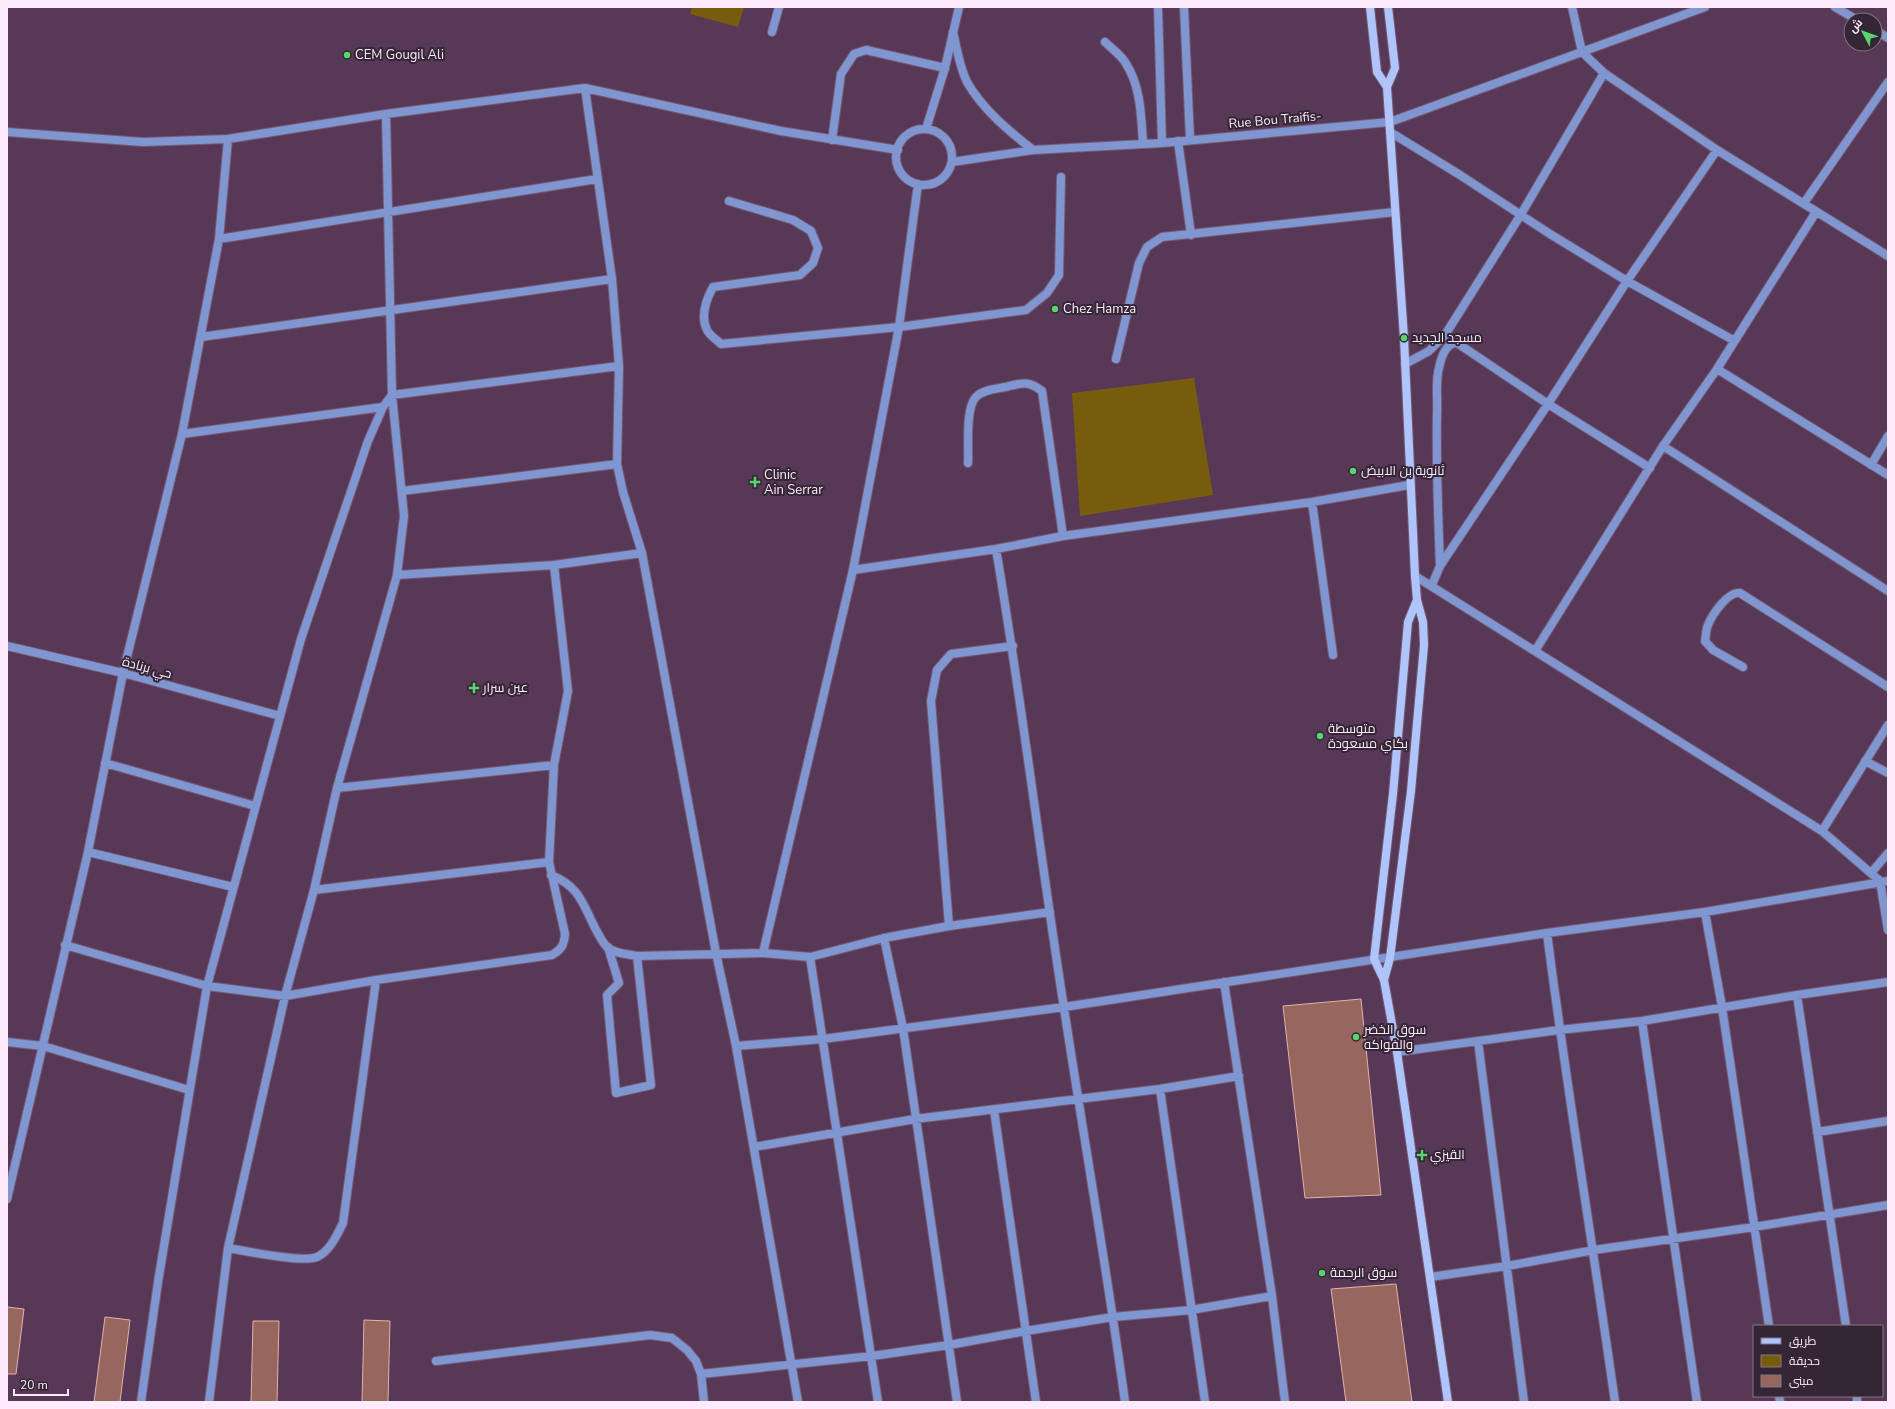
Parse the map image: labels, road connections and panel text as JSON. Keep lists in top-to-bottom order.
{
  "streets": {
    "street": ["Rue Bou Traifis-", "حي برنادة"]
  },
  "places": {
    "other": [
      "CEM Gougil Ali",
      "Chez Hamza",
      "مسجد الجديد",
      "ثانوية بن الابيض",
      "متوسطة بكاي مسعودة",
      "سوق الخضر والفواكه",
      "سوق الرحمة"
    ],
    "health": ["Clinic Ain Serrar", "عين سرار", "القيزي"]
  },
  "legend": ["طريق", "حديقة", "مبنى"],
  "scale_bar": "20 m",
  "north": "top left"
}
